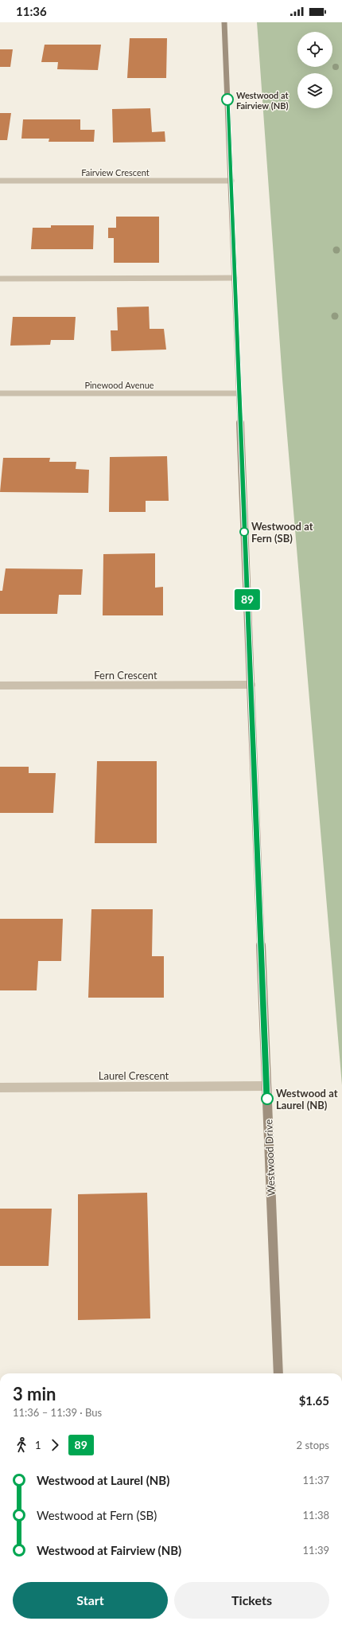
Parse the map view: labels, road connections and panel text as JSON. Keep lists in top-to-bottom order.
{
  "streets": {
    "street": [
      "Fairview Crescent",
      "Pinewood Avenue",
      "Fern Crescent",
      "Laurel Crescent",
      "Westwood Drive"
    ]
  },
  "crossings": [
    ["Fairview Crescent", "Westwood Drive"],
    ["Pinewood Avenue", "Westwood Drive"],
    ["Fern Crescent", "Westwood Drive"],
    ["Laurel Crescent", "Westwood Drive"]
  ],
  "places": ["Westwood at Fairview (NB)", "Westwood at Fern (SB)", "Westwood at Laurel (NB)"],
  "lines": ["bus line 89"],
  "page": {
    "status": "11:36",
    "on_map": "89",
    "heading": ["3 min", "11:36 – 11:39 · Bus", "$1.65"],
    "legs": ["1", "89", "2 stops"],
    "list": [
      {
        "name": "Westwood at Laurel (NB)",
        "value": "11:37"
      },
      {
        "name": "Westwood at Fern (SB)",
        "value": "11:38"
      },
      {
        "name": "Westwood at Fairview (NB)",
        "value": "11:39"
      }
    ],
    "buttons": ["Start", "Tickets"]
  }
}
